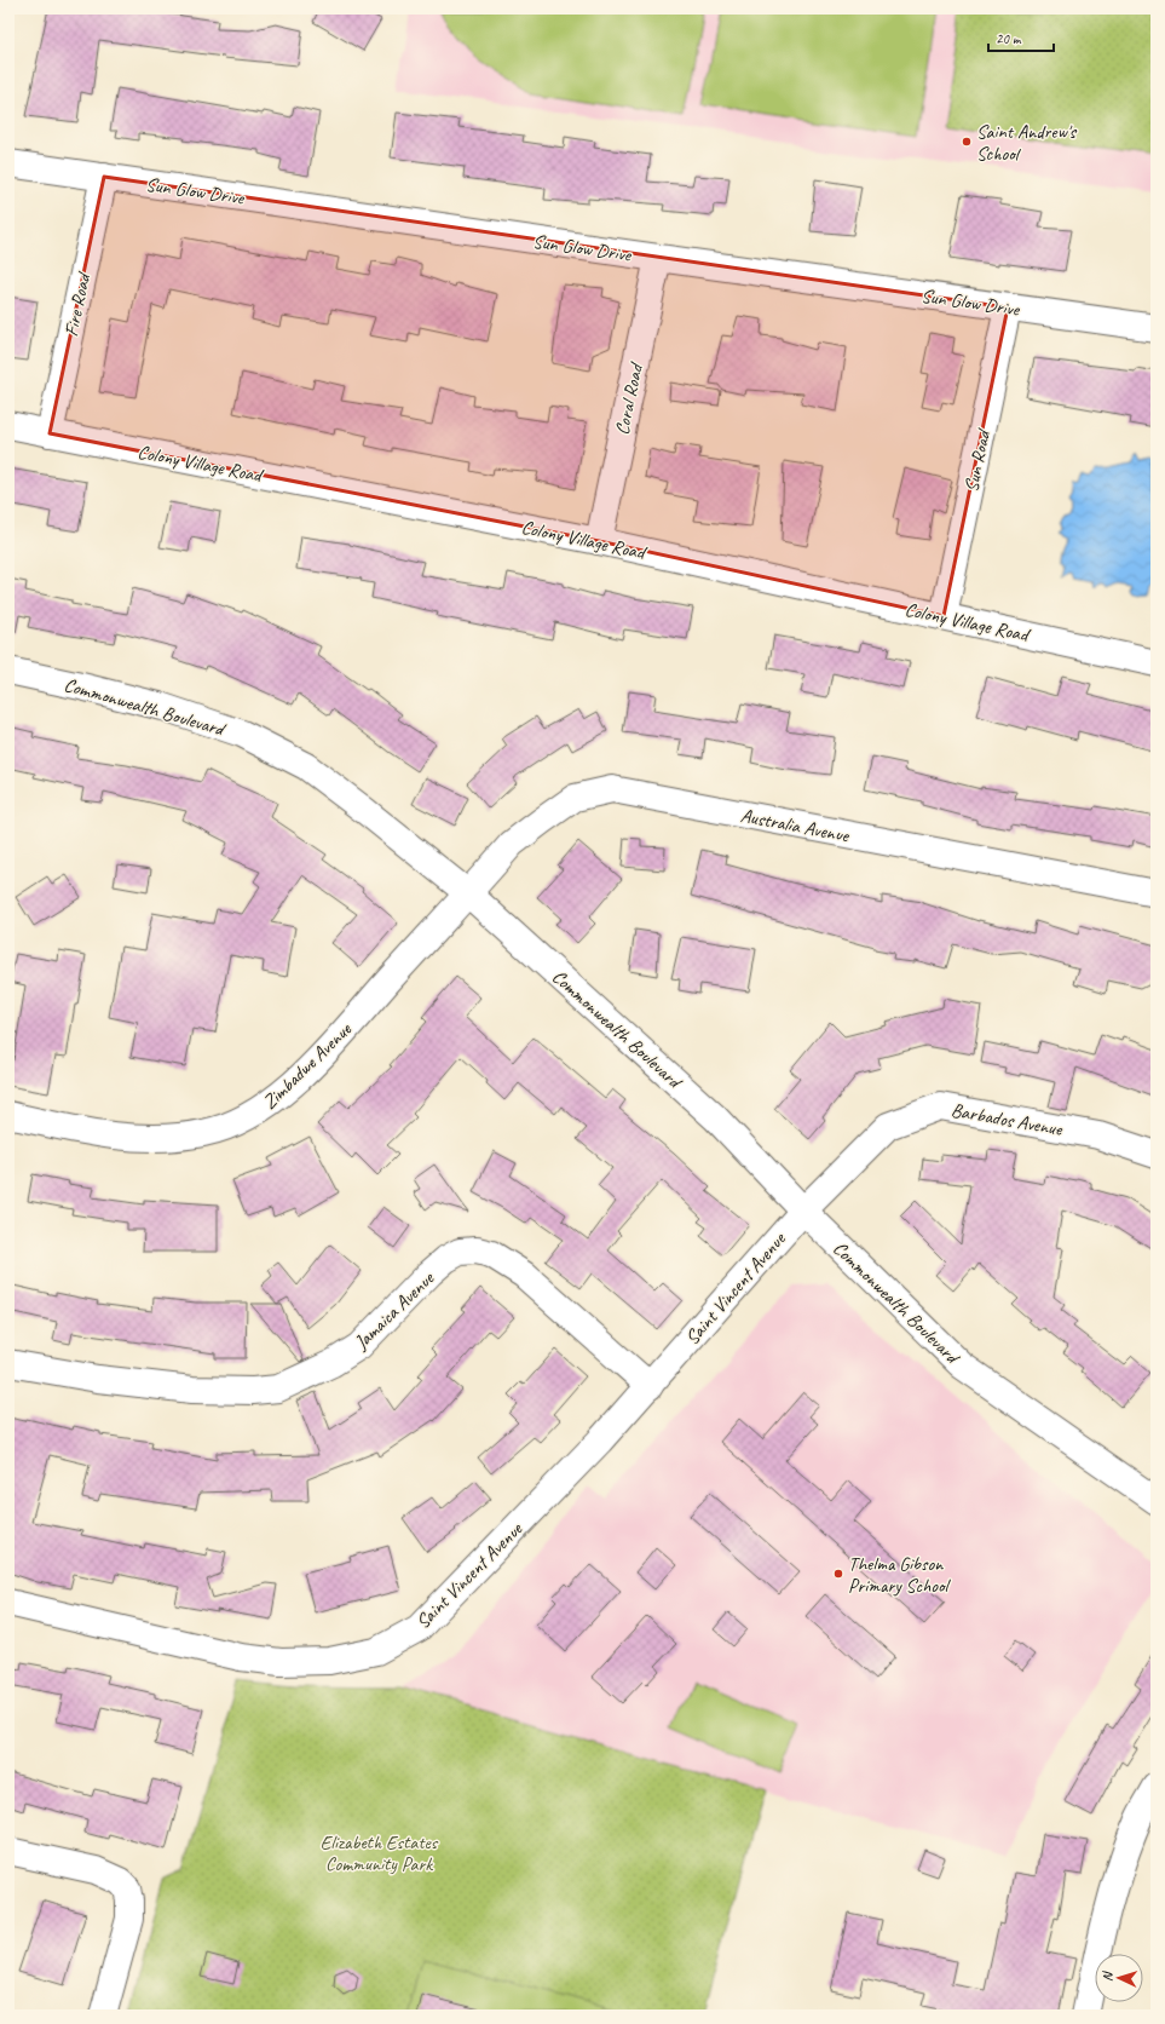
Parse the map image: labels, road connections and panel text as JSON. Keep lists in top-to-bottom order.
{
  "streets": {
    "street": [
      "Sun Glow Drive",
      "Fire Road",
      "Coral Road",
      "Sun Road",
      "Colony Village Road",
      "Commonwealth Boulevard",
      "Australia Avenue",
      "Zimbadwe Avenue",
      "Barbados Avenue",
      "Saint Vincent Avenue",
      "Jamaica Avenue"
    ]
  },
  "crossings": [
    ["Sun Glow Drive", "Fire Road"],
    ["Sun Glow Drive", "Coral Road"],
    ["Sun Glow Drive", "Sun Road"],
    ["Fire Road", "Colony Village Road"],
    ["Coral Road", "Colony Village Road"],
    ["Sun Road", "Colony Village Road"],
    ["Commonwealth Boulevard", "Australia Avenue"],
    ["Commonwealth Boulevard", "Zimbadwe Avenue"],
    ["Commonwealth Boulevard", "Barbados Avenue"],
    ["Commonwealth Boulevard", "Saint Vincent Avenue"],
    ["Australia Avenue", "Zimbadwe Avenue"],
    ["Barbados Avenue", "Saint Vincent Avenue"],
    ["Saint Vincent Avenue", "Jamaica Avenue"]
  ],
  "parks": ["Elizabeth Estates Community Park"],
  "places": ["Saint Andrew's School", "Thelma Gibson Primary School"],
  "scale_bar": "20 m",
  "north": "left"
}
